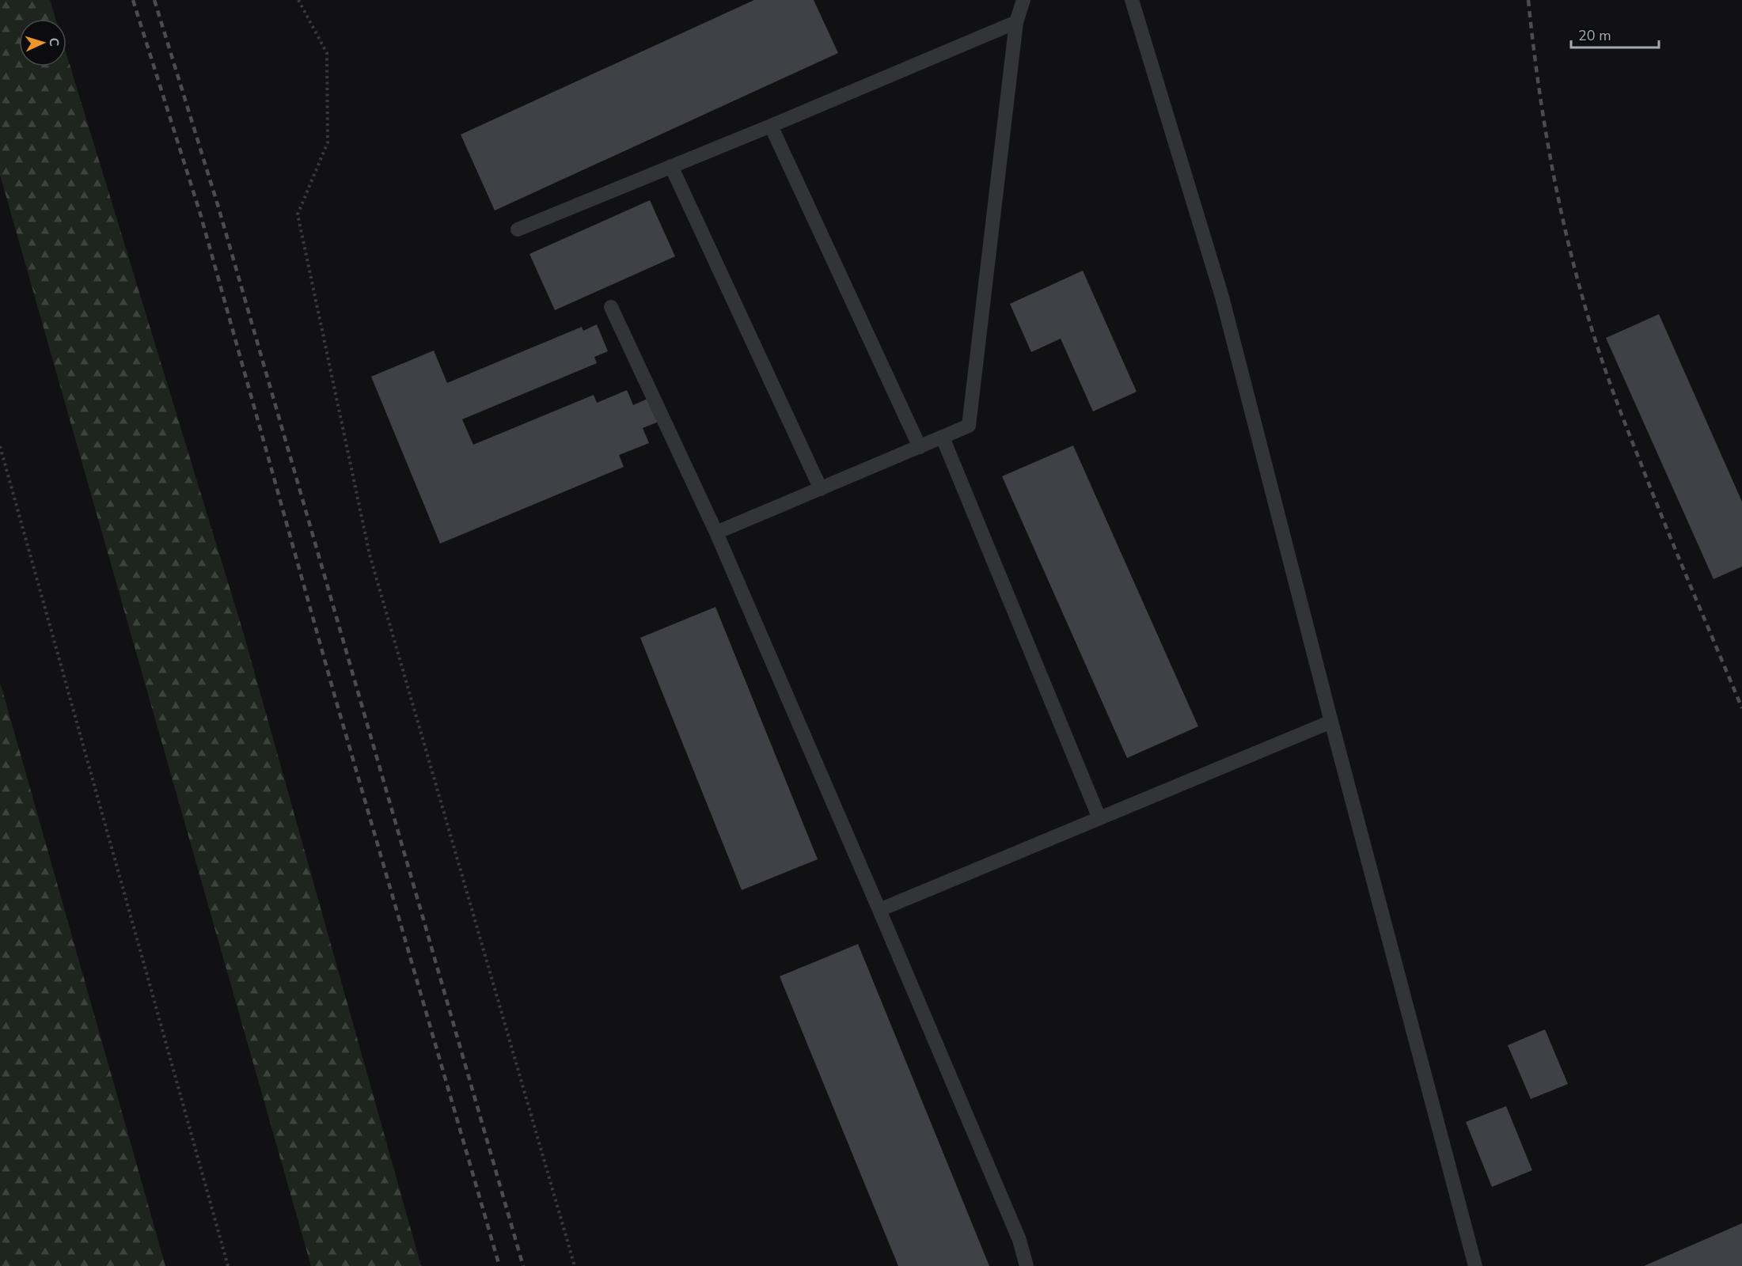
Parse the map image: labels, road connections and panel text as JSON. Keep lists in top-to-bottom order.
{
  "scale_bar": "20 m",
  "north": "right"
}
